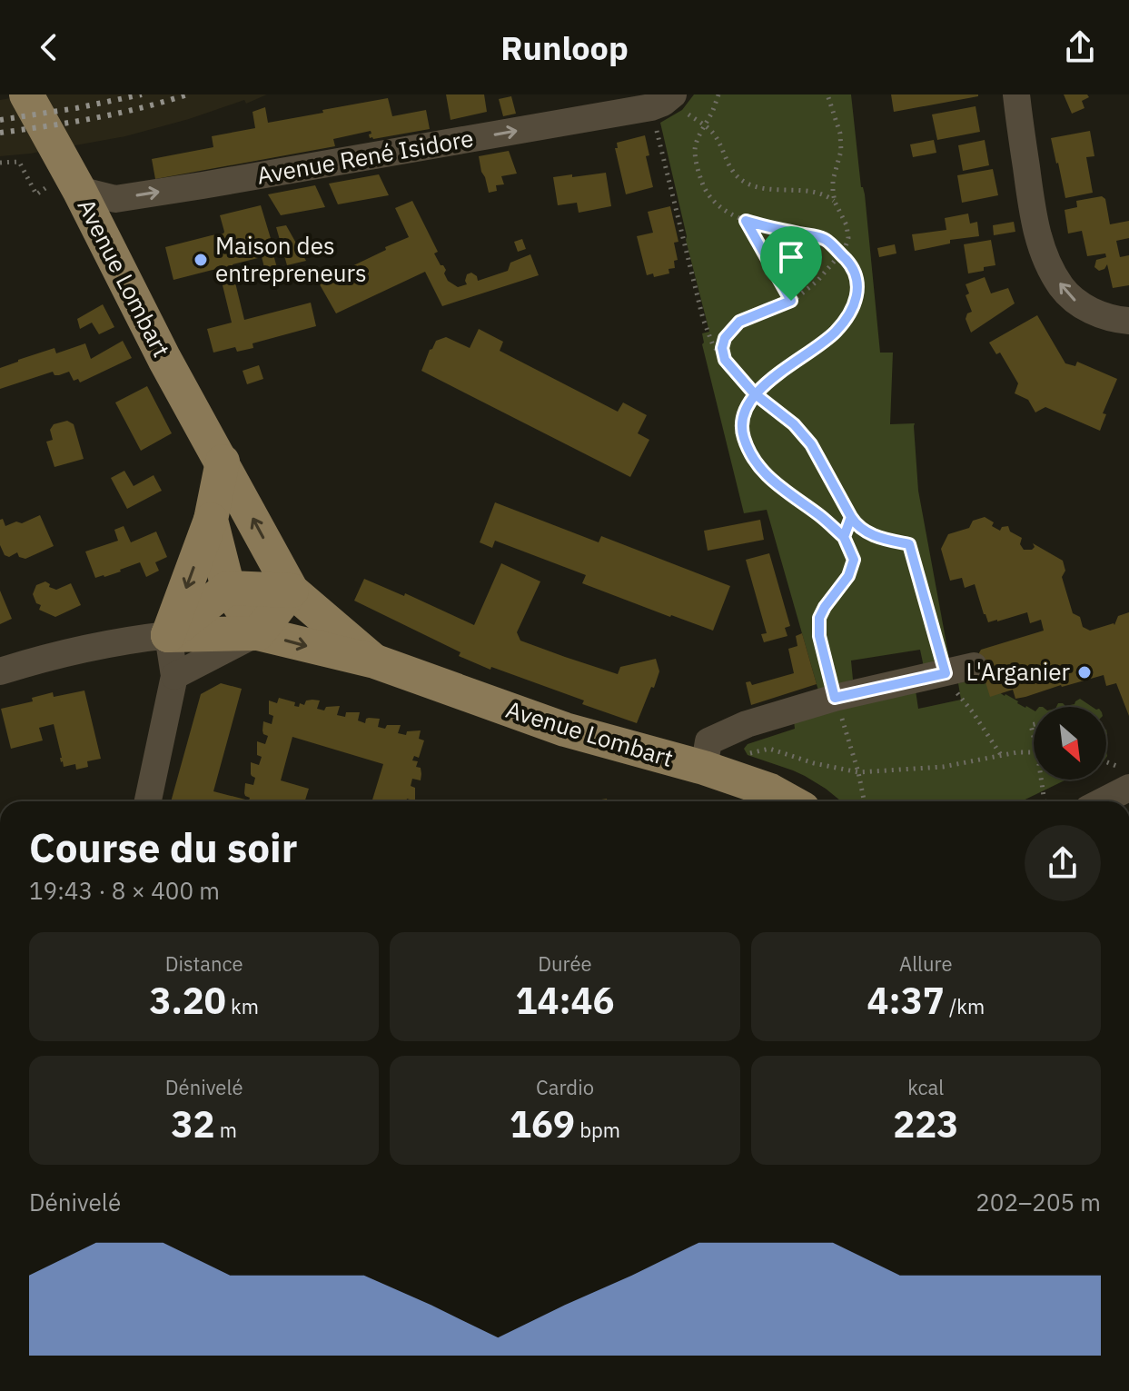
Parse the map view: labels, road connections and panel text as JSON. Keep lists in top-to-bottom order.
{
  "streets": {
    "main road": ["Avenue Lombart"],
    "street": ["Avenue René Isidore"]
  },
  "crossings": [
    ["Avenue René Isidore", "Avenue Lombart"]
  ],
  "one_way": ["Avenue René Isidore"],
  "places": ["Maison des entrepreneurs", "L'Arganier"],
  "north": "bottom right",
  "page": {
    "header": "Runloop",
    "heading": ["Course du soir", "19:43 · 8 × 400 m"],
    "stats": [
      ["Distance", "3.20 km"],
      ["Durée", "14:46"],
      ["Allure", "4:37 /km"],
      ["Dénivelé", "32 m"],
      ["Cardio", "169 bpm"],
      ["kcal", "223"]
    ],
    "chart": ["Dénivelé", "202–205 m"]
  }
}
